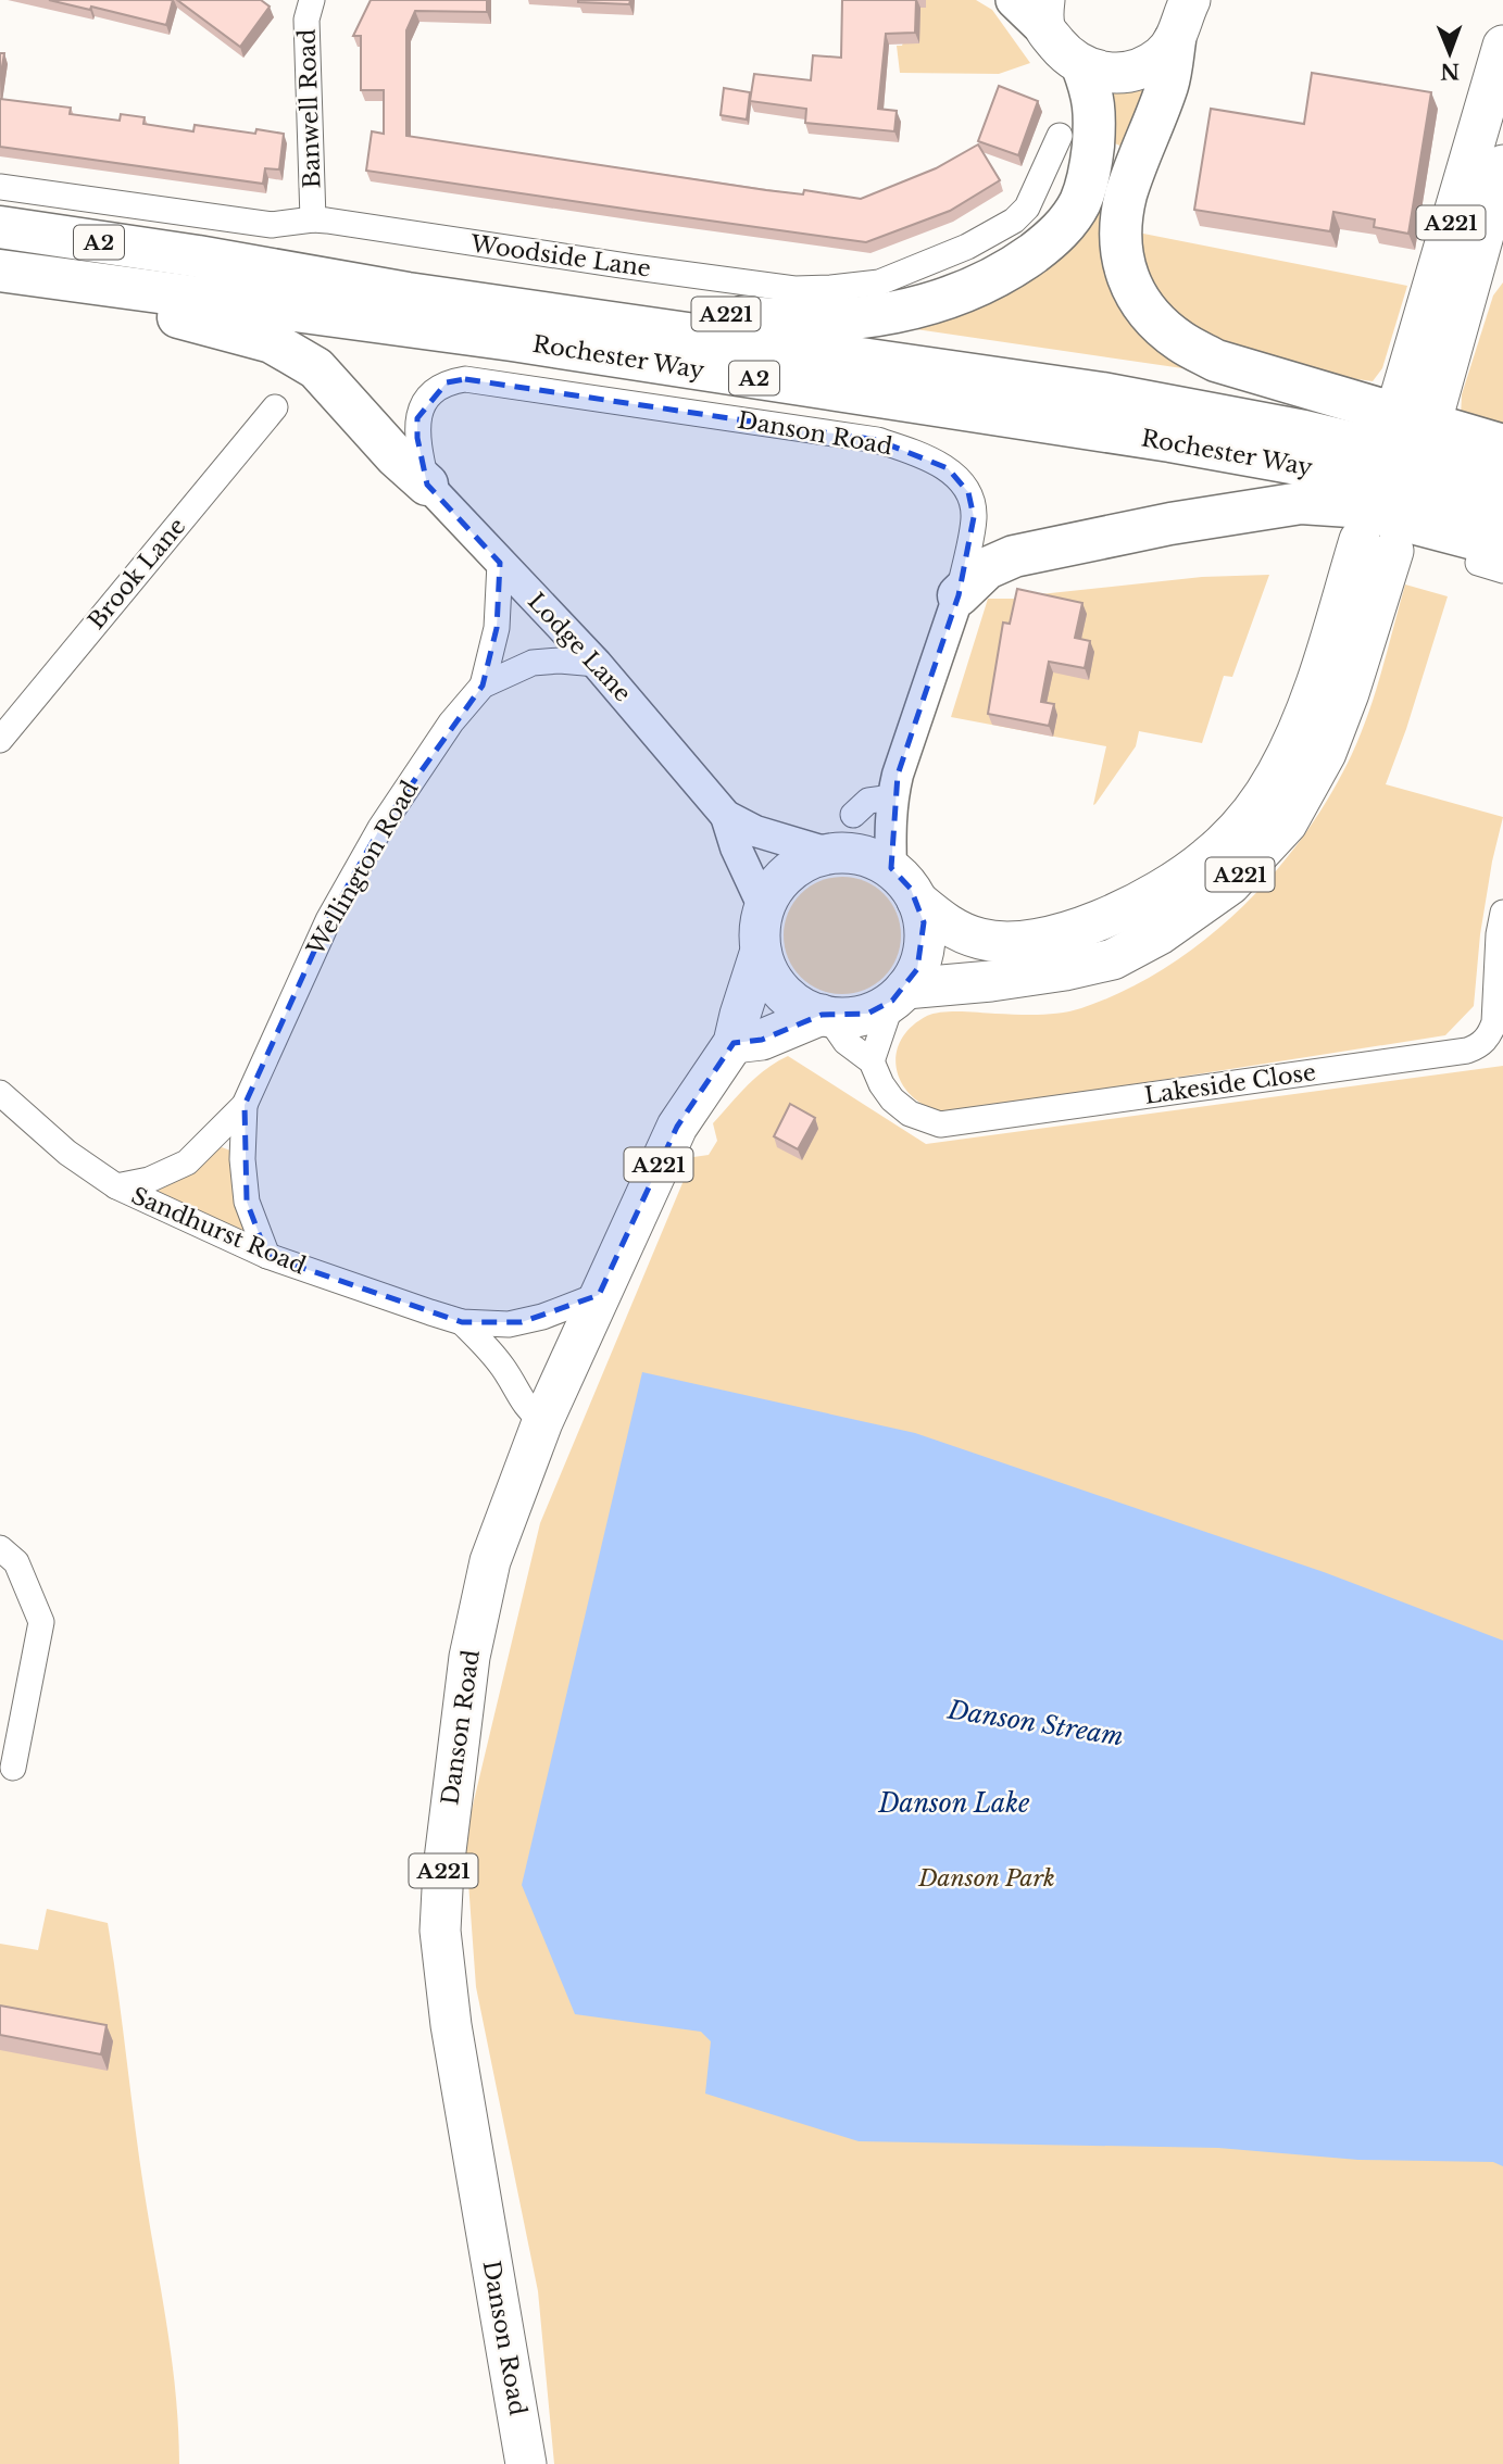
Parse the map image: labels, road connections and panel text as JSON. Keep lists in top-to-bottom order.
{
  "streets": {
    "highway": ["A221", "A2", "Rochester Way"],
    "main road": ["Danson Road"],
    "street": [
      "Banwell Road",
      "Woodside Lane",
      "Brook Lane",
      "Lodge Lane",
      "Wellington Road",
      "Lakeside Close",
      "Sandhurst Road"
    ]
  },
  "crossings": [
    ["Banwell Road", "Woodside Lane"],
    ["A221", "A2"],
    ["A221", "Rochester Way"],
    ["A221", "Danson Road"],
    ["A221", "Lodge Lane"],
    ["A221", "Lakeside Close"],
    ["A2", "Rochester Way"],
    ["Danson Road", "Lodge Lane"],
    ["Danson Road", "Lakeside Close"],
    ["Danson Road", "Sandhurst Road"],
    ["Lodge Lane", "Wellington Road"],
    ["Lodge Lane", "Lakeside Close"],
    ["Wellington Road", "Sandhurst Road"]
  ],
  "water": ["Danson Stream", "Danson Lake"],
  "parks": ["Danson Park"],
  "north": "bottom"
}
